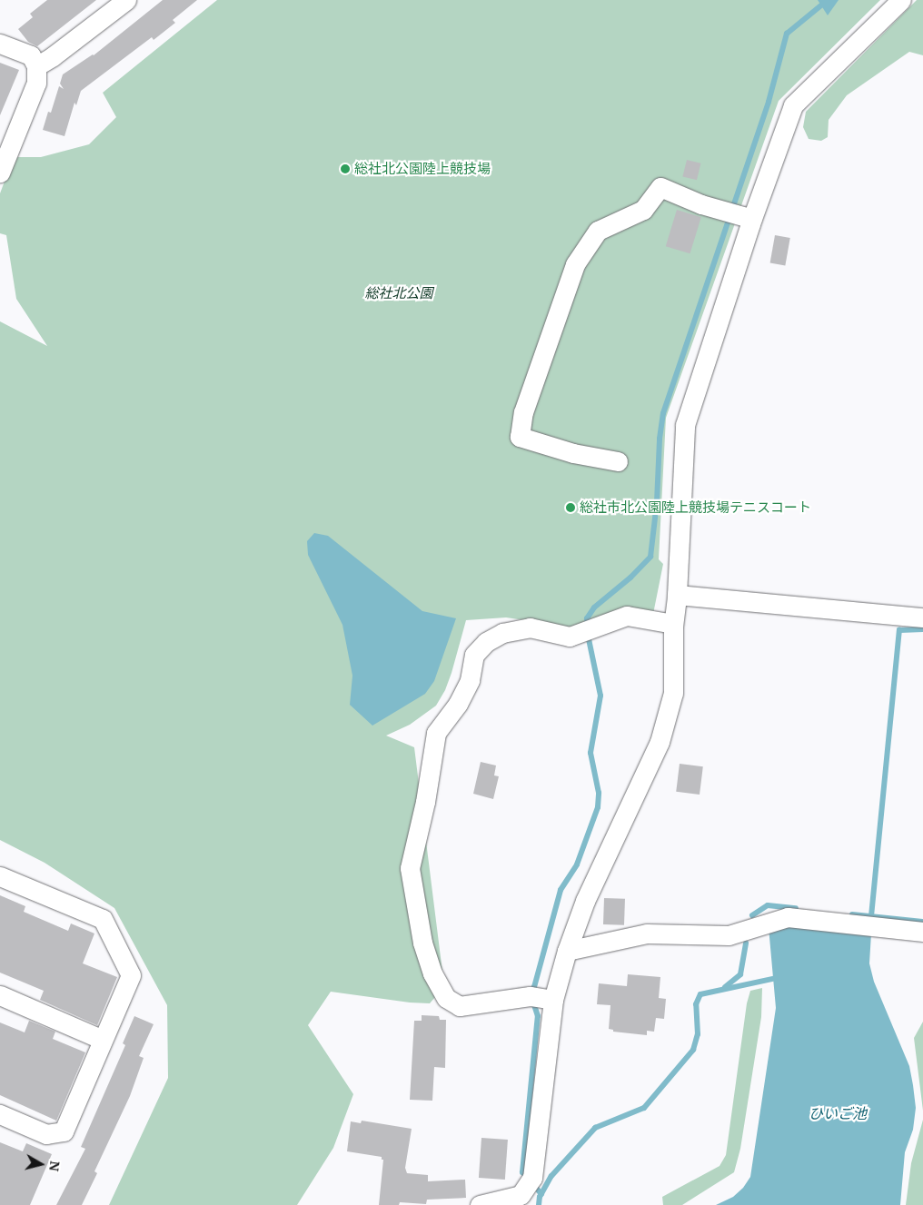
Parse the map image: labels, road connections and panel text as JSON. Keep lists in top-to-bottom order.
{
  "water": ["ひいご池"],
  "parks": ["総社北公園"],
  "places": ["総社北公園陸上競技場", "総社市北公園陸上競技場テニスコート"],
  "north": "right"
}
